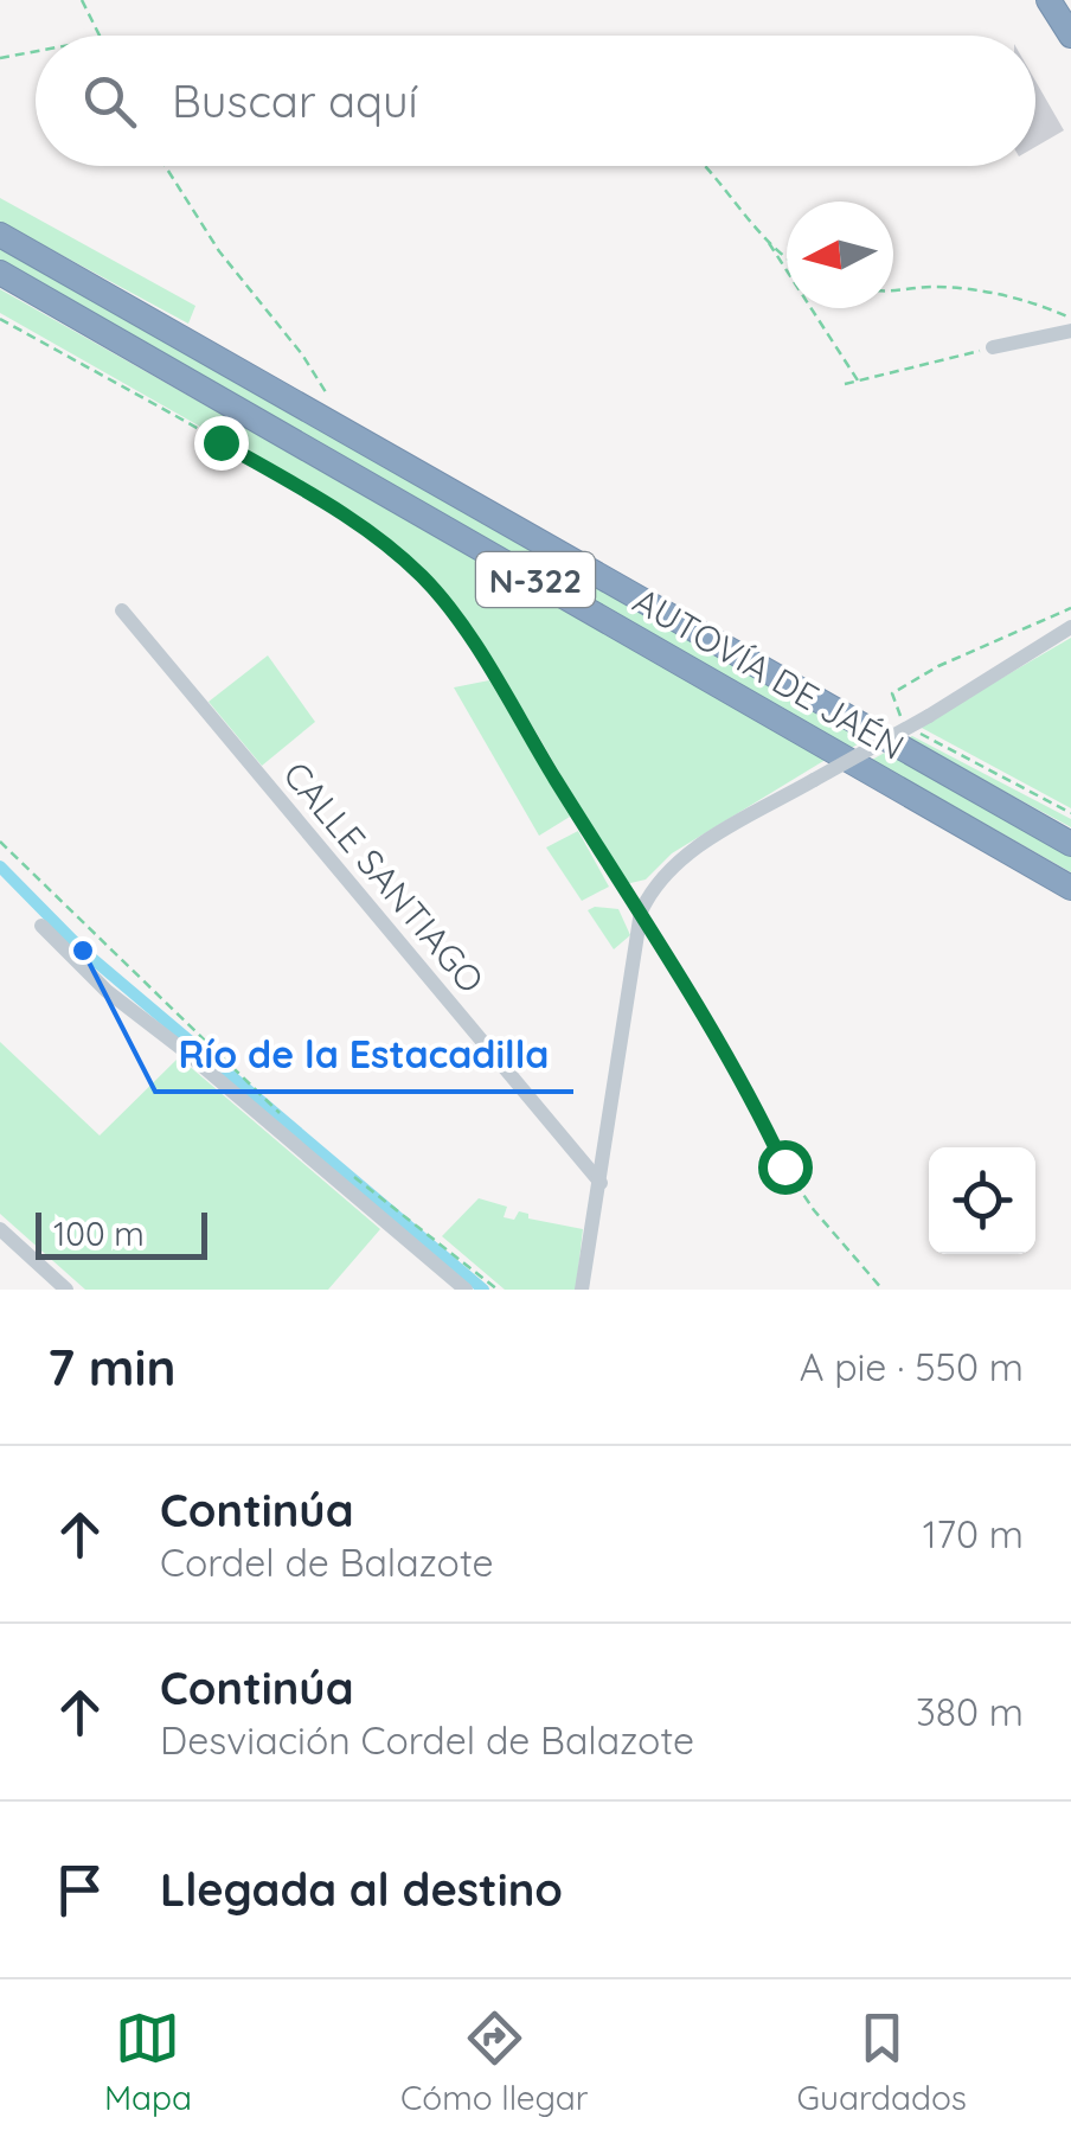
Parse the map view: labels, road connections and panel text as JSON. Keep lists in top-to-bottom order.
{
  "streets": {
    "highway": ["N-322", "AUTOVÍA DE JAÉN"],
    "street": ["CALLE SANTIAGO"]
  },
  "places": ["Río de la Estacadilla"],
  "scale_bar": "100 m",
  "north": "left",
  "page": {
    "search": "Buscar aquí",
    "scale": "100 m",
    "heading": ["7 min", "A pie · 550 m"],
    "list": [
      ["Continúa", "Cordel de Balazote", "170 m"],
      ["Continúa", "Desviación Cordel de Balazote", "380 m"],
      "Llegada al destino"
    ],
    "nav": ["Mapa", "Cómo llegar", "Guardados"]
  }
}
